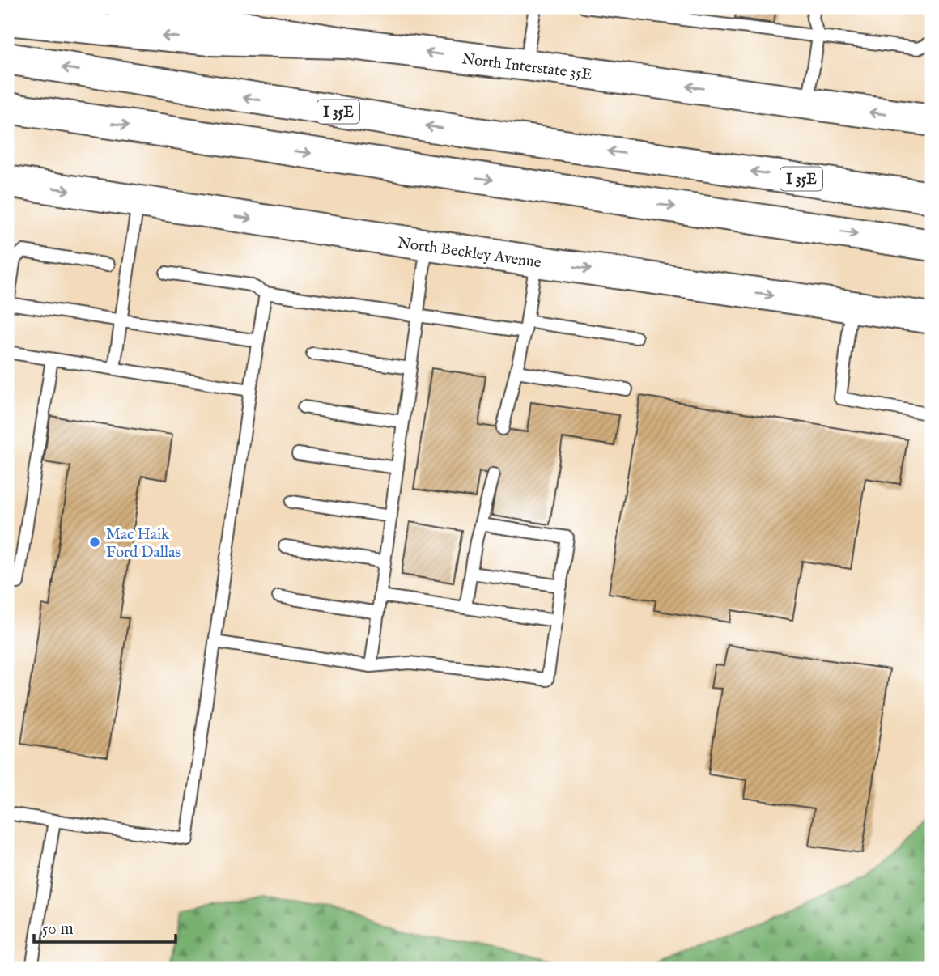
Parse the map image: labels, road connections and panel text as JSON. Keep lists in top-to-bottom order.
{
  "streets": {
    "main road": ["North Interstate 35E", "I 35E", "North Beckley Avenue"]
  },
  "places": ["Mac Haik Ford Dallas"],
  "scale_bar": "50 m"
}
